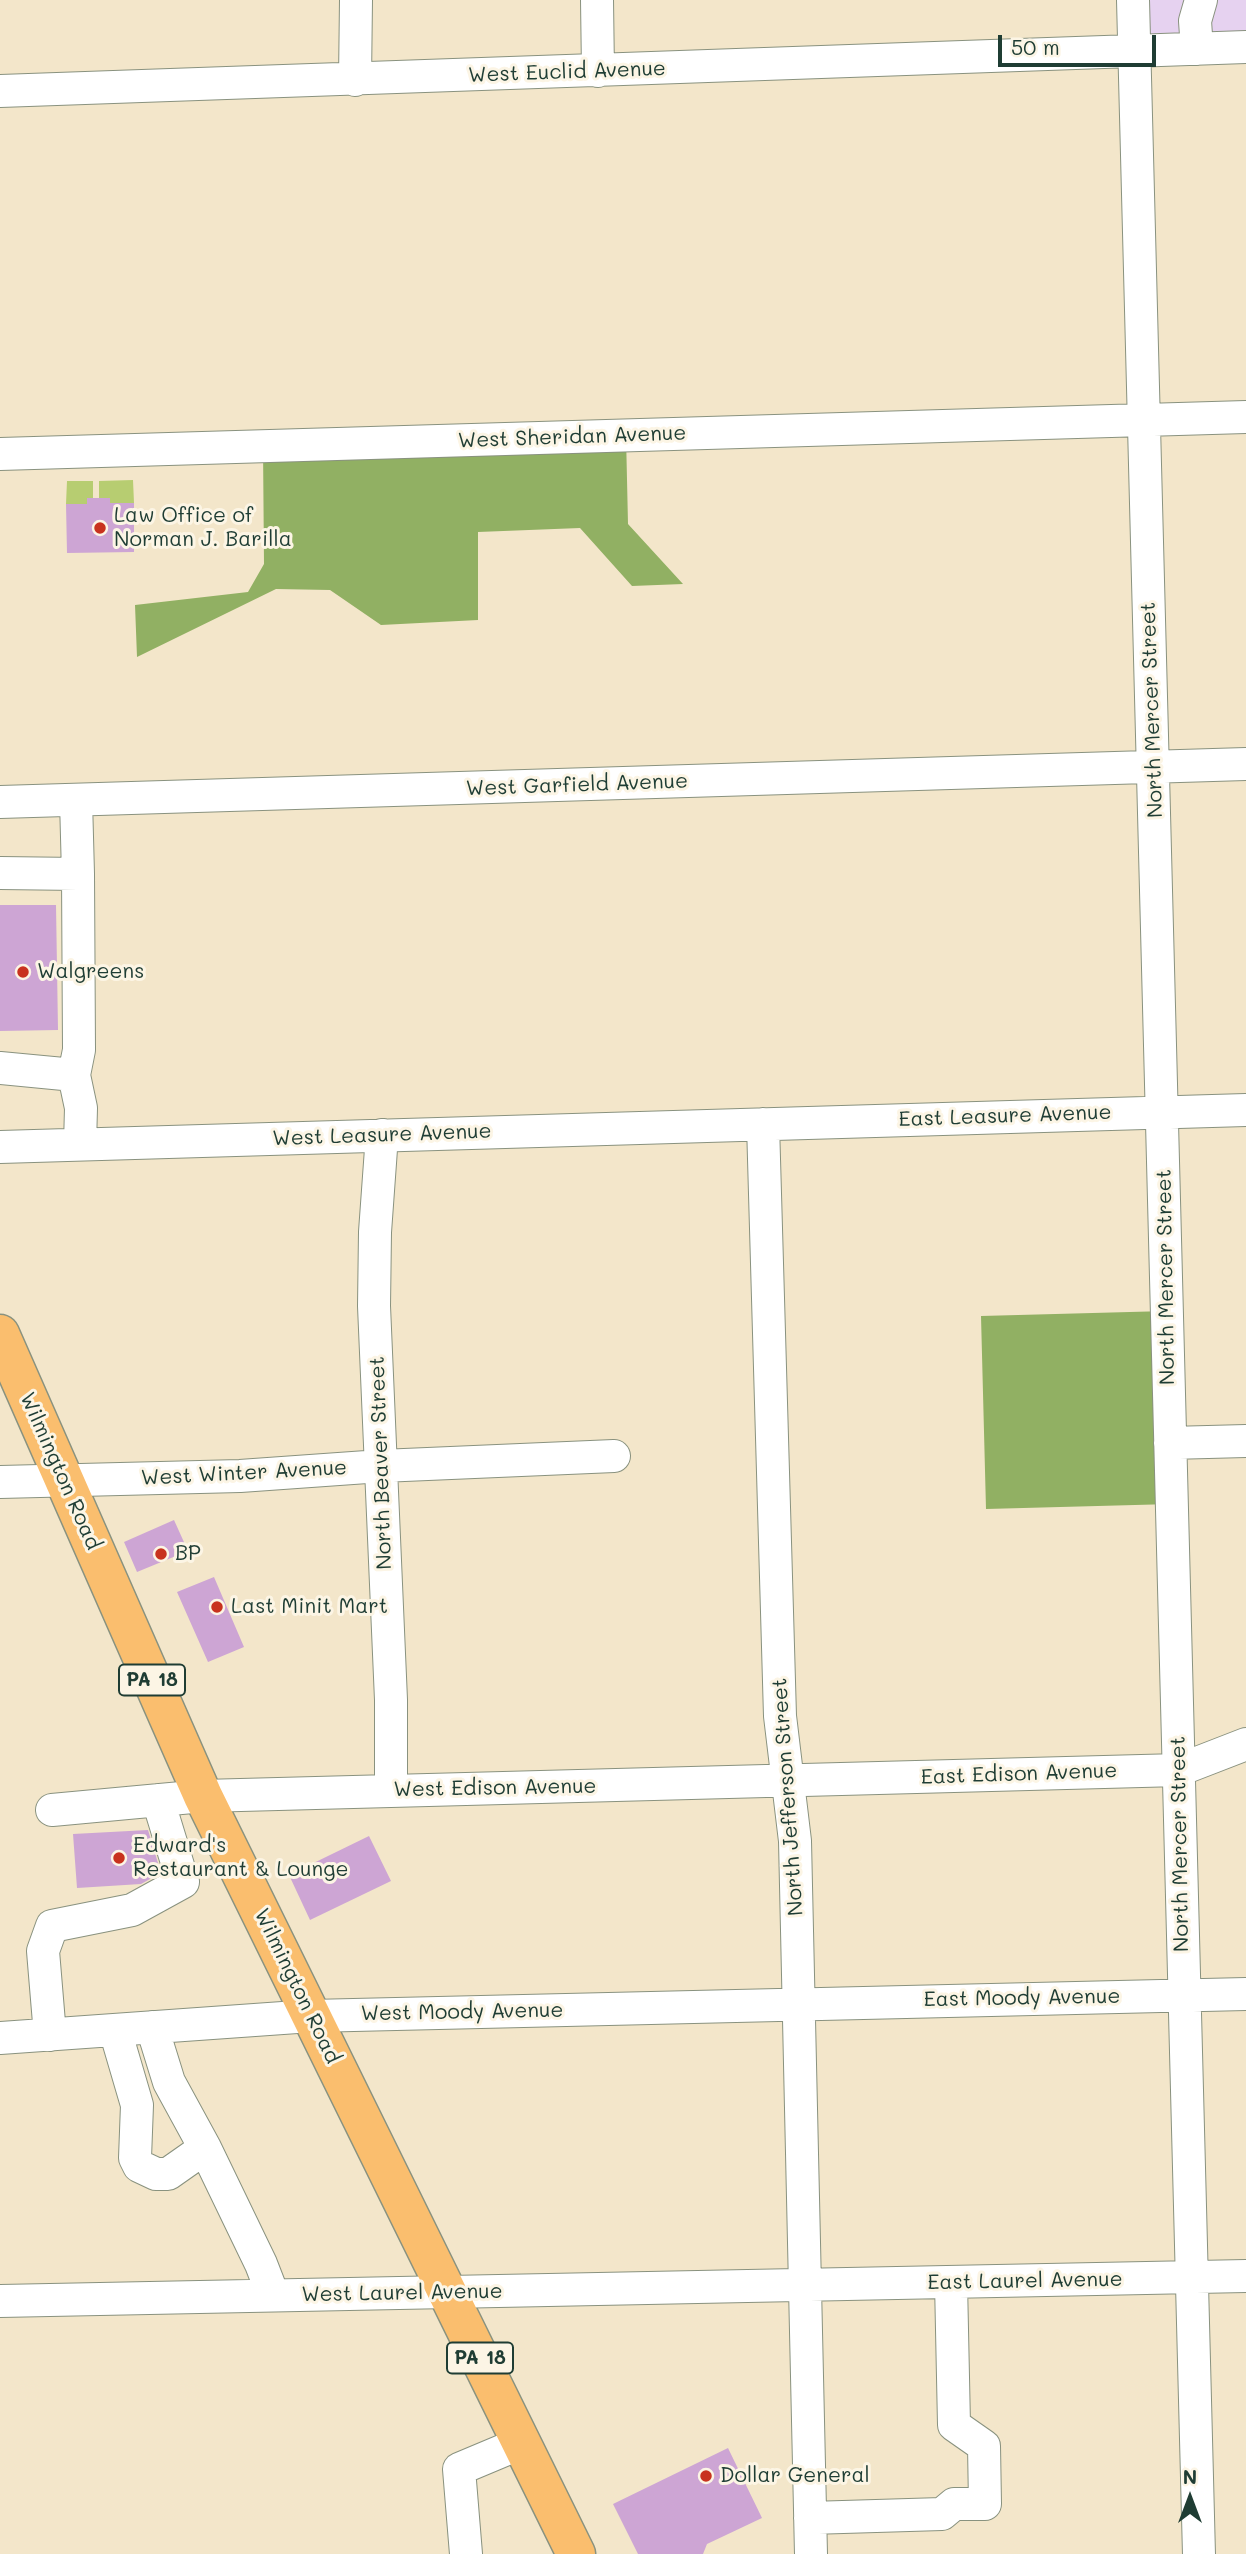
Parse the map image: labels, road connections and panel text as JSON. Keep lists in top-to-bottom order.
{
  "streets": {
    "main road": ["Wilmington Road", "PA 18"],
    "street": [
      "West Euclid Avenue",
      "West Sheridan Avenue",
      "North Mercer Street",
      "West Garfield Avenue",
      "East Leasure Avenue",
      "West Leasure Avenue",
      "North Beaver Street",
      "West Winter Avenue",
      "East Edison Avenue",
      "West Edison Avenue",
      "North Jefferson Street",
      "East Moody Avenue",
      "West Moody Avenue",
      "East Laurel Avenue",
      "West Laurel Avenue"
    ]
  },
  "crossings": [
    ["West Euclid Avenue", "North Mercer Street"],
    ["West Sheridan Avenue", "North Mercer Street"],
    ["North Mercer Street", "West Garfield Avenue"],
    ["North Mercer Street", "East Leasure Avenue"],
    ["North Mercer Street", "East Edison Avenue"],
    ["North Mercer Street", "East Moody Avenue"],
    ["North Mercer Street", "East Laurel Avenue"],
    ["East Leasure Avenue", "West Leasure Avenue"],
    ["East Leasure Avenue", "North Jefferson Street"],
    ["West Leasure Avenue", "North Beaver Street"],
    ["West Leasure Avenue", "North Jefferson Street"],
    ["North Beaver Street", "West Winter Avenue"],
    ["North Beaver Street", "West Edison Avenue"],
    ["Wilmington Road", "West Winter Avenue"],
    ["Wilmington Road", "West Edison Avenue"],
    ["Wilmington Road", "West Moody Avenue"],
    ["Wilmington Road", "West Laurel Avenue"],
    ["East Edison Avenue", "West Edison Avenue"],
    ["East Edison Avenue", "North Jefferson Street"],
    ["West Edison Avenue", "North Jefferson Street"],
    ["North Jefferson Street", "East Moody Avenue"],
    ["North Jefferson Street", "West Moody Avenue"],
    ["North Jefferson Street", "East Laurel Avenue"],
    ["North Jefferson Street", "West Laurel Avenue"],
    ["East Moody Avenue", "West Moody Avenue"],
    ["East Laurel Avenue", "West Laurel Avenue"]
  ],
  "places": [
    "Law Office of Norman J. Barilla",
    "Walgreens",
    "BP",
    "Last Minit Mart",
    "Edward's Restaurant & Lounge",
    "Dollar General"
  ],
  "scale_bar": "50 m",
  "north": "top"
}
